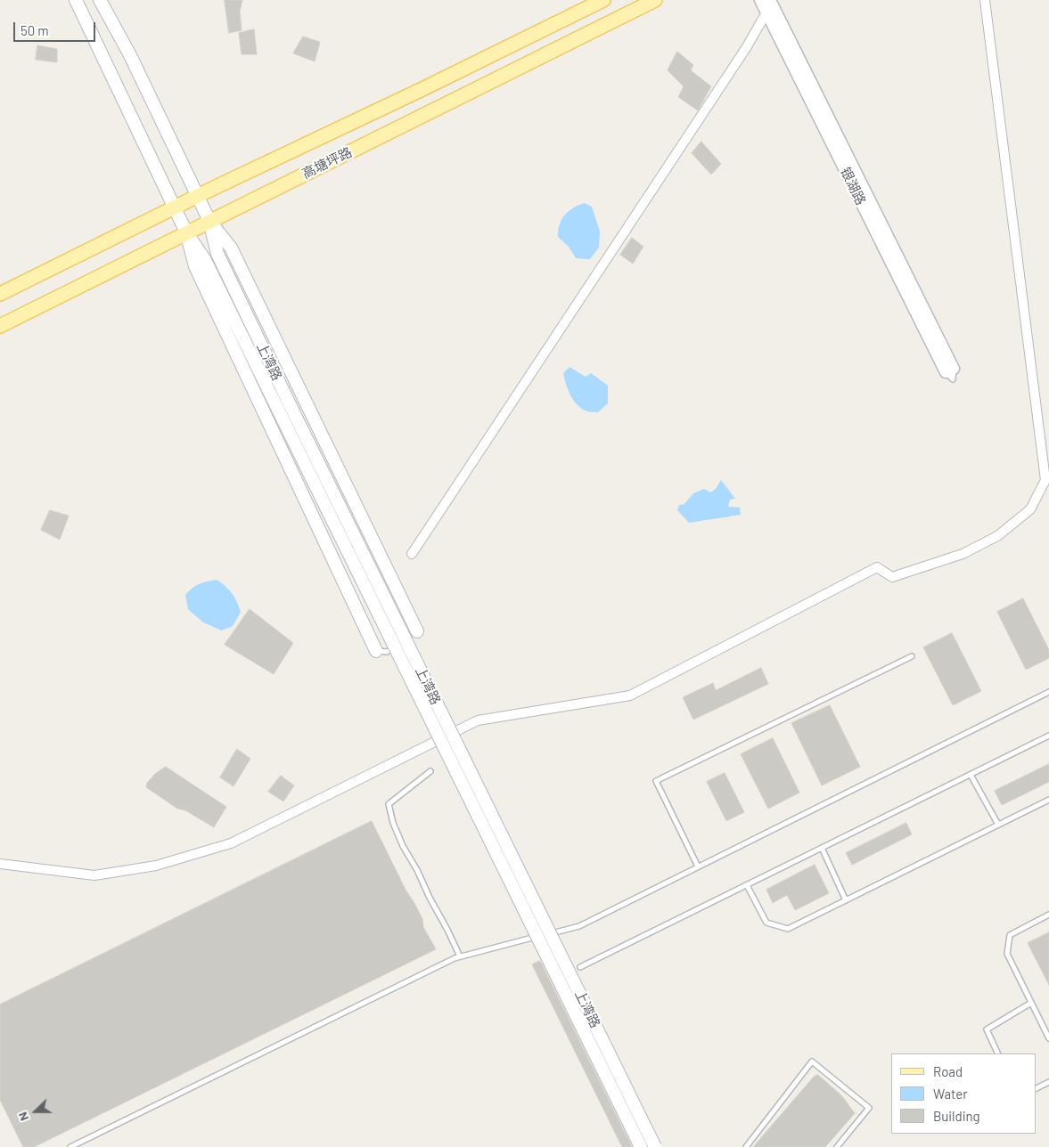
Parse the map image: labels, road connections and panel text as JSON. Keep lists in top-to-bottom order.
{
  "streets": {
    "main road": ["高塘坪路", "上湾路"],
    "street": ["银湖路"]
  },
  "crossings": [
    ["高塘坪路", "上湾路"]
  ],
  "legend": ["Road", "Water", "Building"],
  "scale_bar": "50 m",
  "north": "left"
}
